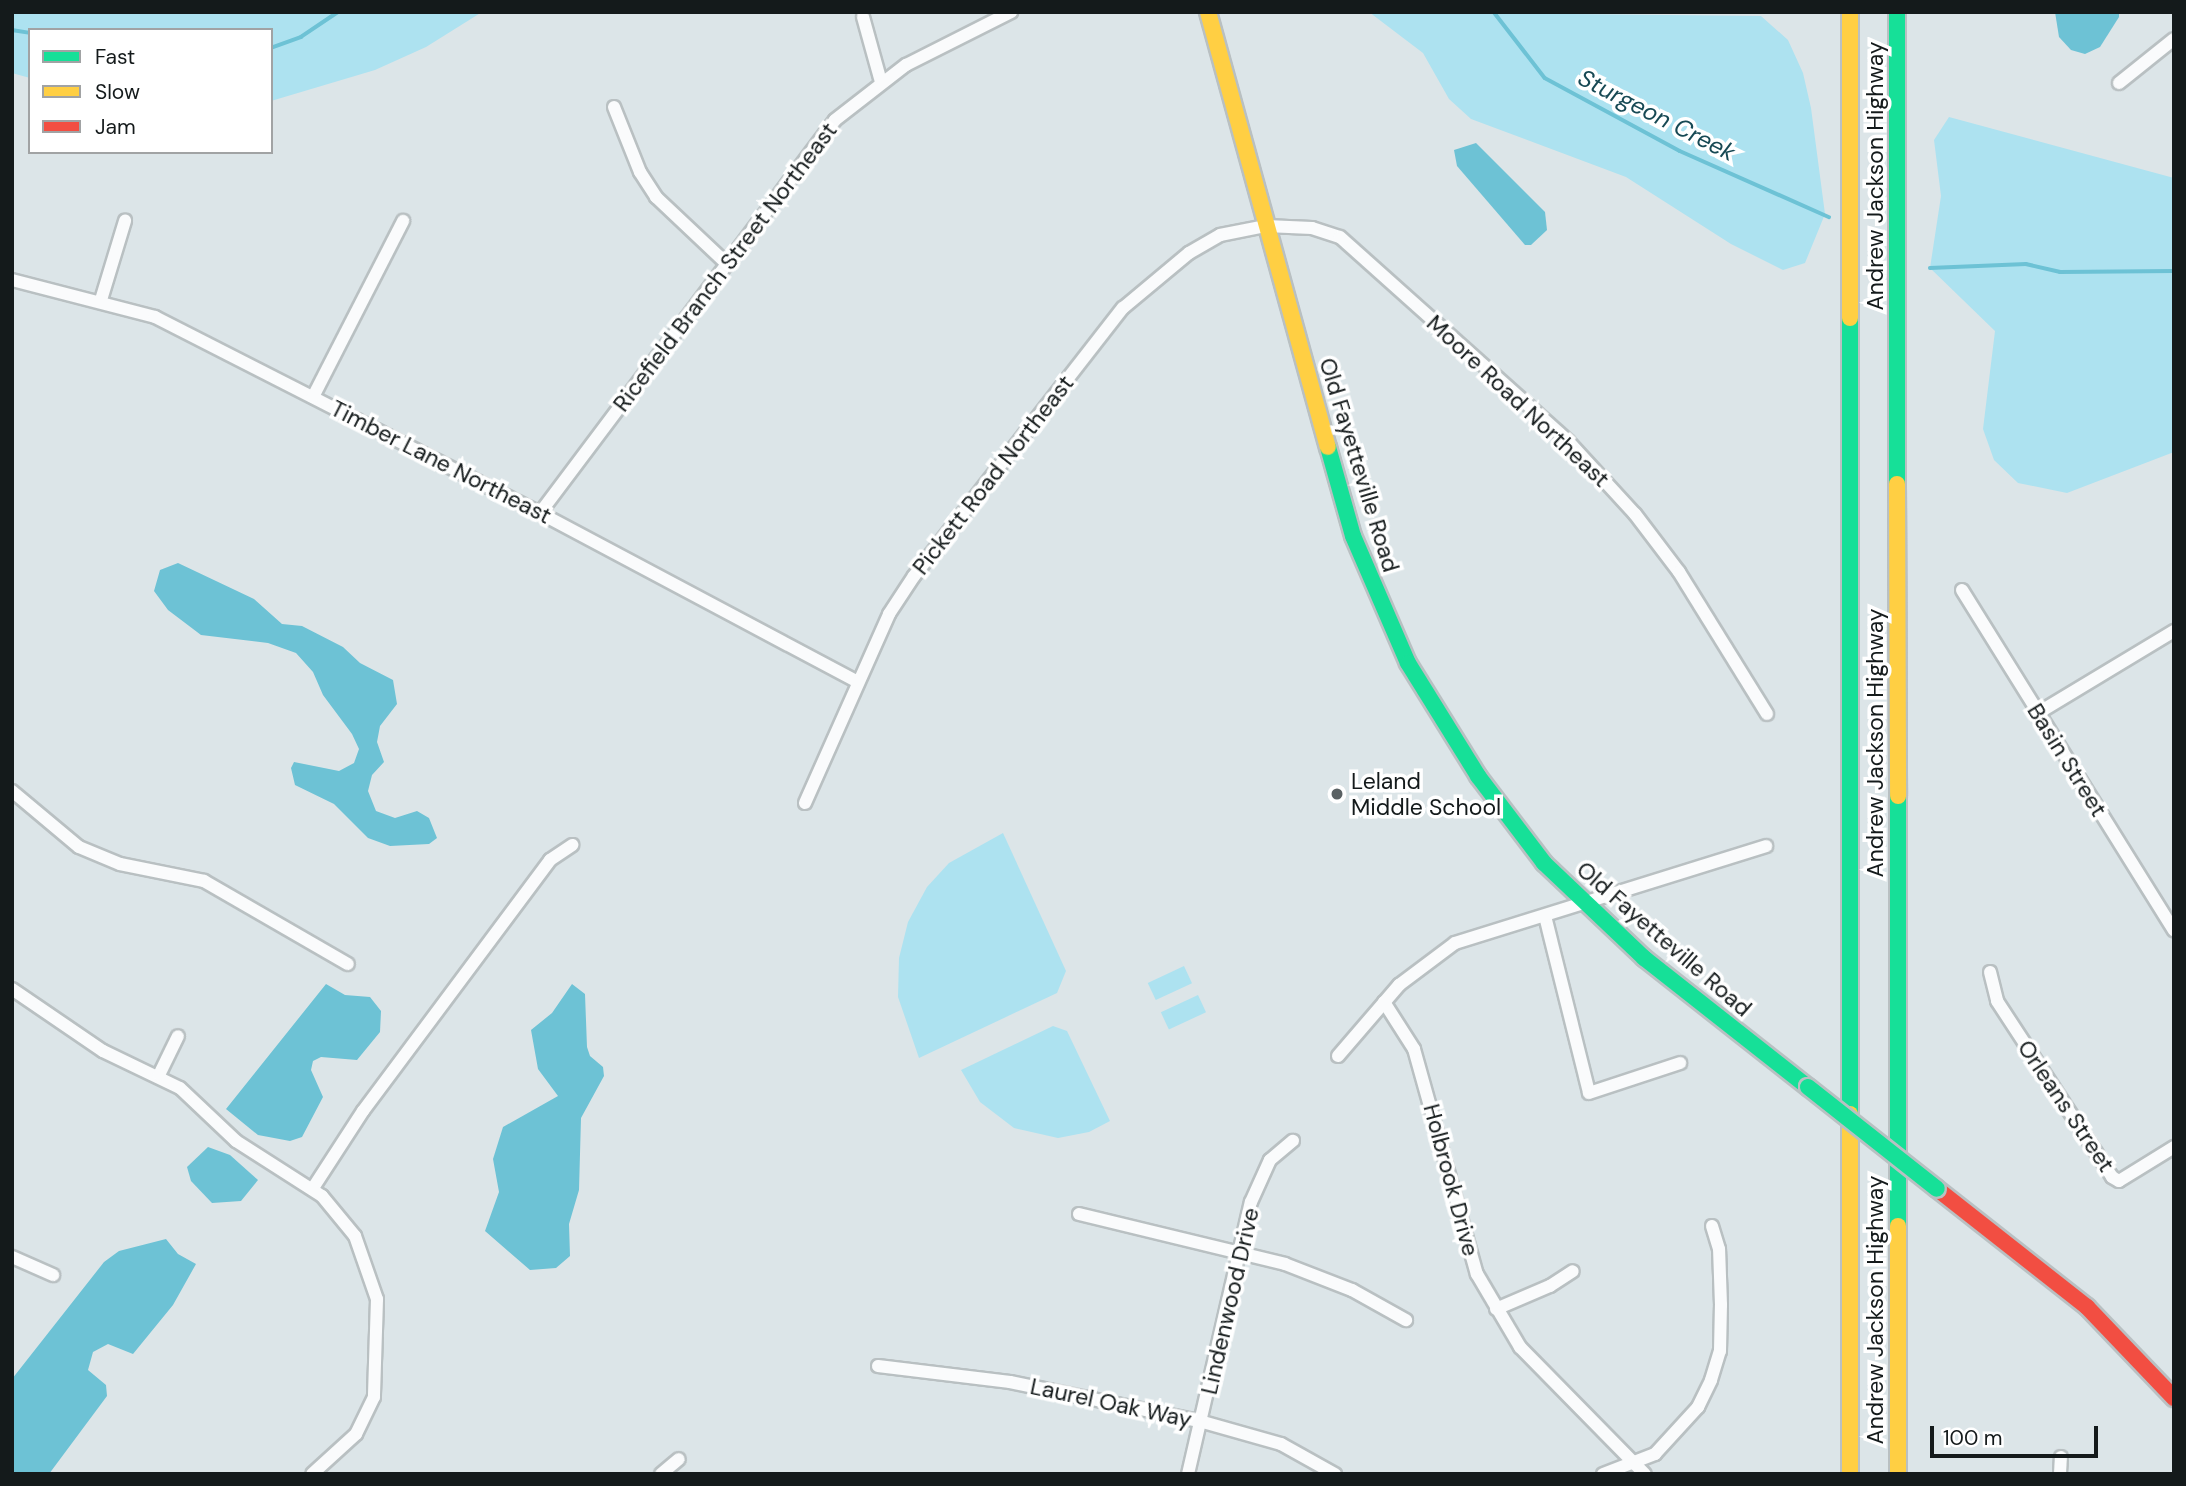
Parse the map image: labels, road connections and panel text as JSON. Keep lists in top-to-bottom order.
{
  "streets": {
    "main road": ["Andrew Jackson Highway", "Old Fayetteville Road"],
    "street": [
      "Ricefield Branch Street Northeast",
      "Moore Road Northeast",
      "Timber Lane Northeast",
      "Pickett Road Northeast",
      "Basin Street",
      "Orleans Street",
      "Holbrook Drive",
      "Lindenwood Drive",
      "Laurel Oak Way"
    ]
  },
  "crossings": [
    ["Ricefield Branch Street Northeast", "Timber Lane Northeast"],
    ["Moore Road Northeast", "Old Fayetteville Road"],
    ["Moore Road Northeast", "Pickett Road Northeast"],
    ["Timber Lane Northeast", "Pickett Road Northeast"],
    ["Old Fayetteville Road", "Pickett Road Northeast"],
    ["Lindenwood Drive", "Laurel Oak Way"]
  ],
  "water": ["Sturgeon Creek"],
  "places": ["Leland Middle School"],
  "legend": ["Fast", "Slow", "Jam"],
  "scale_bar": "100 m"
}
